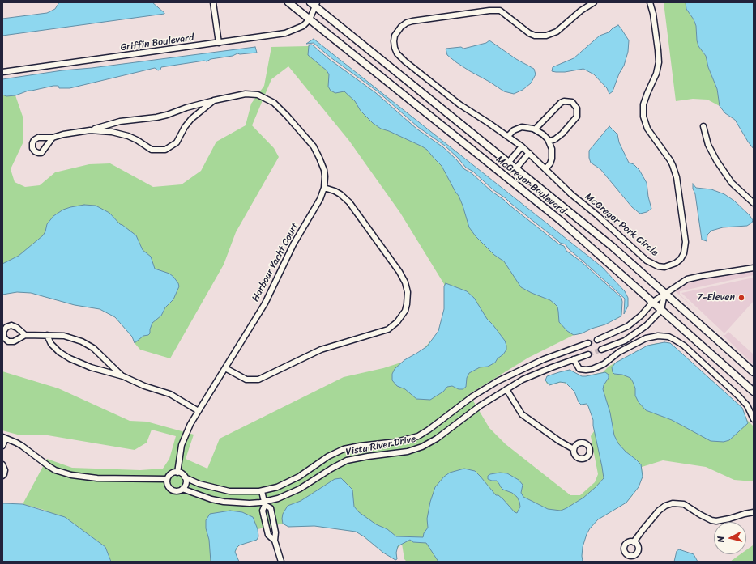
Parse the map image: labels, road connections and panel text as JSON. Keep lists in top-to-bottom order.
{
  "streets": {
    "main road": ["McGregor Boulevard"],
    "street": [
      "Griffin Boulevard",
      "McGregor Park Circle",
      "Harbour Yacht Court",
      "Vista River Drive"
    ]
  },
  "crossings": [
    ["Griffin Boulevard", "McGregor Boulevard"],
    ["Harbour Yacht Court", "Vista River Drive"]
  ],
  "places": ["7-Eleven"],
  "north": "left"
}
